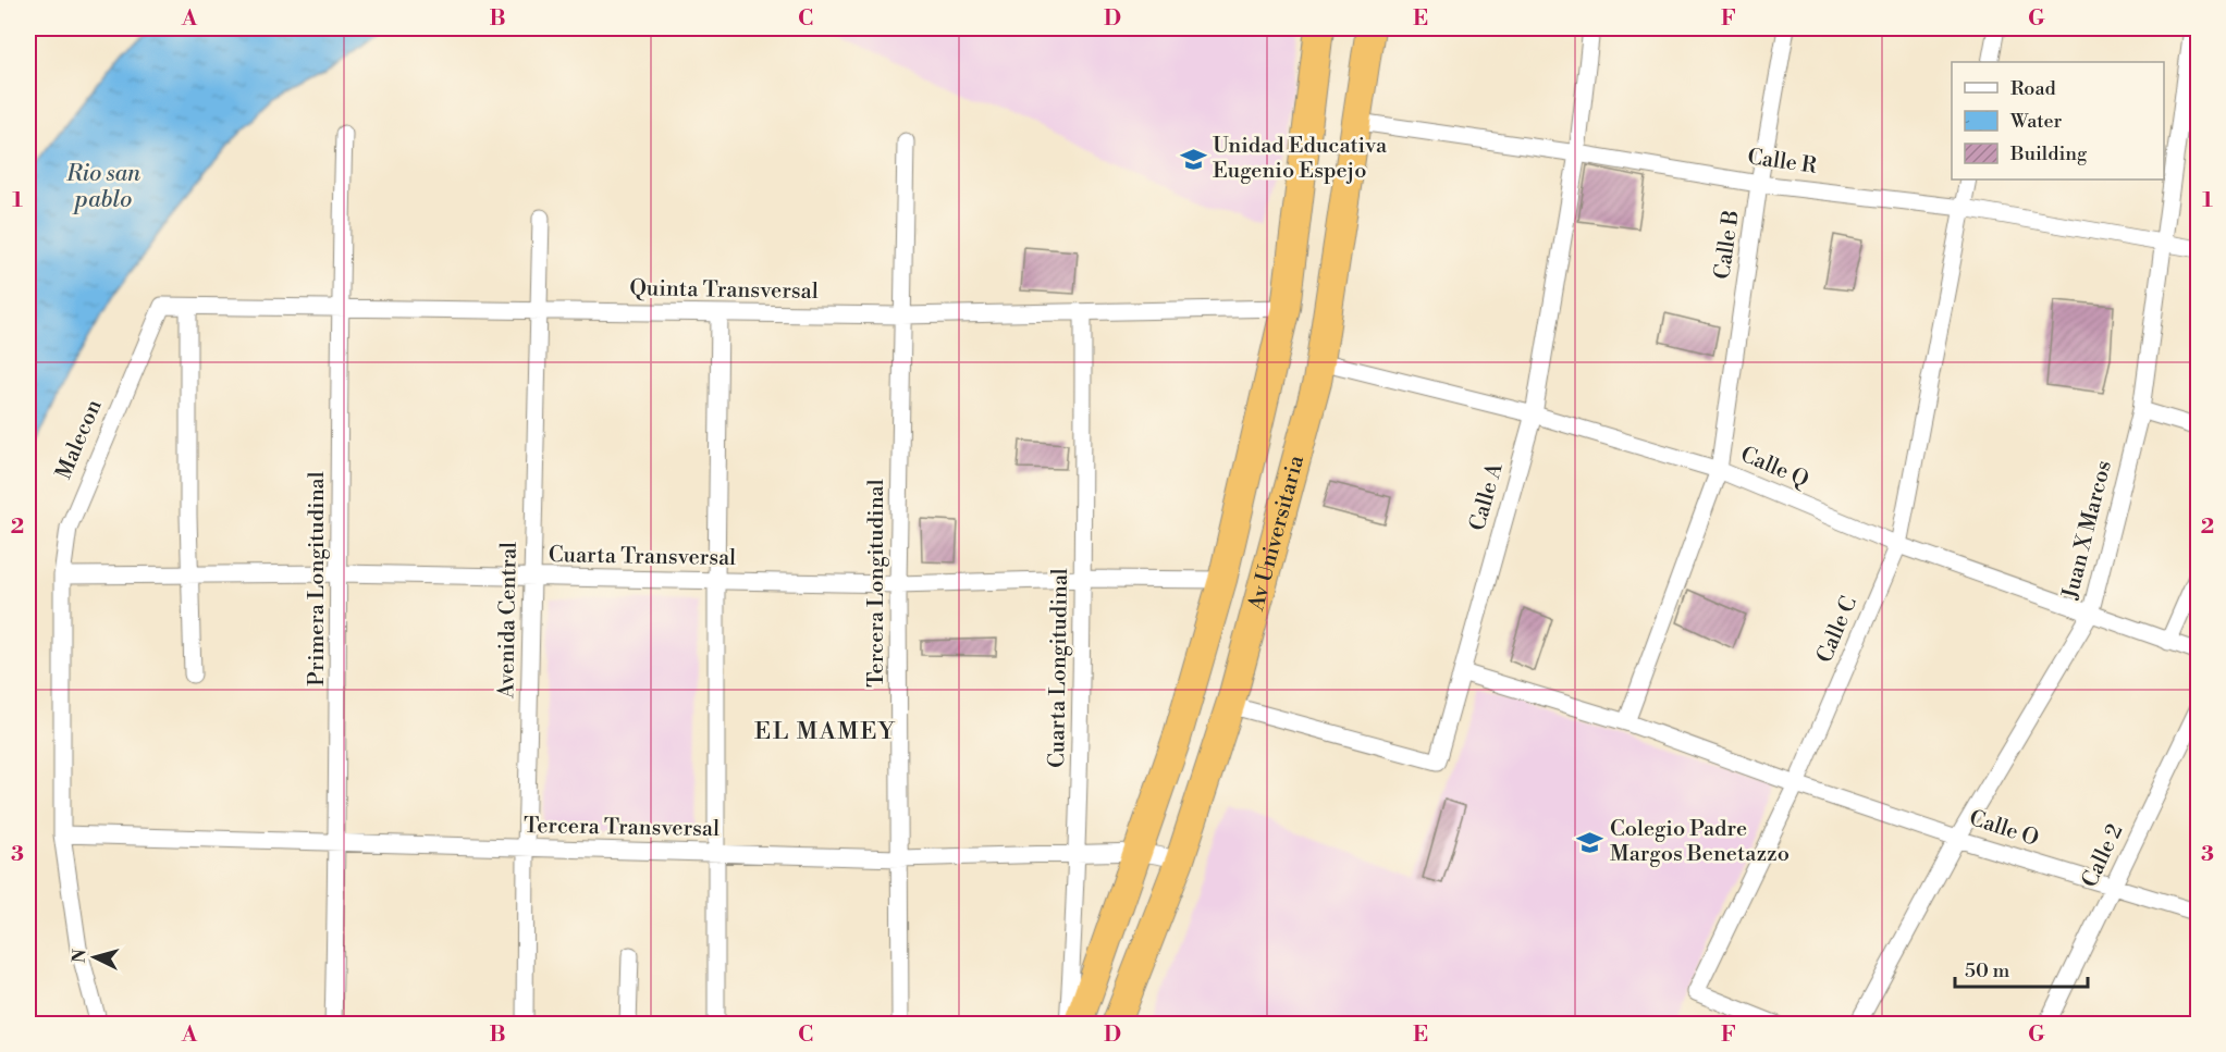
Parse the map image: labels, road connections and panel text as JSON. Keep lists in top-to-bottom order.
{
  "streets": {
    "highway": ["Av Universitaria"],
    "street": [
      "Calle R",
      "Calle B",
      "Quinta Transversal",
      "Malecon",
      "Calle Q",
      "Calle A",
      "Juan X Marcos",
      "Cuarta Transversal",
      "Primera Longitudinal",
      "Tercera Longitudinal",
      "Avenida Central",
      "Calle C",
      "Cuarta Longitudinal",
      "Tercera Transversal",
      "Calle O",
      "Calle 2"
    ]
  },
  "crossings": [
    ["Calle R", "Calle B"],
    ["Calle R", "Calle A"],
    ["Calle R", "Juan X Marcos"],
    ["Calle R", "Av Universitaria"],
    ["Calle R", "Calle C"],
    ["Calle B", "Calle Q"],
    ["Calle B", "Calle O"],
    ["Quinta Transversal", "Malecon"],
    ["Quinta Transversal", "Av Universitaria"],
    ["Quinta Transversal", "Primera Longitudinal"],
    ["Quinta Transversal", "Tercera Longitudinal"],
    ["Quinta Transversal", "Avenida Central"],
    ["Quinta Transversal", "Cuarta Longitudinal"],
    ["Malecon", "Cuarta Transversal"],
    ["Malecon", "Tercera Transversal"],
    ["Calle Q", "Calle A"],
    ["Calle Q", "Juan X Marcos"],
    ["Calle Q", "Av Universitaria"],
    ["Calle Q", "Calle C"],
    ["Calle A", "Av Universitaria"],
    ["Calle A", "Calle O"],
    ["Juan X Marcos", "Calle O"],
    ["Av Universitaria", "Cuarta Transversal"],
    ["Av Universitaria", "Tercera Transversal"],
    ["Cuarta Transversal", "Primera Longitudinal"],
    ["Cuarta Transversal", "Tercera Longitudinal"],
    ["Cuarta Transversal", "Avenida Central"],
    ["Cuarta Transversal", "Cuarta Longitudinal"],
    ["Primera Longitudinal", "Tercera Transversal"],
    ["Tercera Longitudinal", "Tercera Transversal"],
    ["Avenida Central", "Tercera Transversal"],
    ["Calle C", "Calle O"],
    ["Cuarta Longitudinal", "Tercera Transversal"],
    ["Calle O", "Calle 2"]
  ],
  "districts": ["EL MAMEY"],
  "water": ["Rio san pablo"],
  "places": {
    "school or university": ["Unidad Educativa Eugenio Espejo", "Colegio Padre Margos Benetazzo"]
  },
  "legend": ["Road", "Water", "Building"],
  "scale_bar": "50 m",
  "north": "left",
  "grid": {
    "columns": [
      "A",
      "B",
      "C",
      "D",
      "E",
      "F",
      "G"
    ],
    "rows": ["1", "2", "3"]
  }
}
